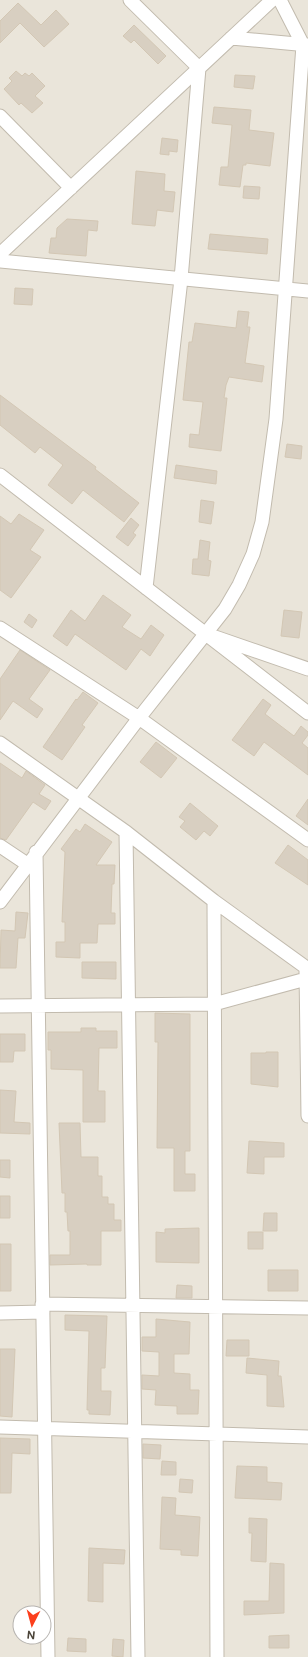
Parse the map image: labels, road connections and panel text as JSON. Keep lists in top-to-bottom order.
{
  "north": "bottom"
}
